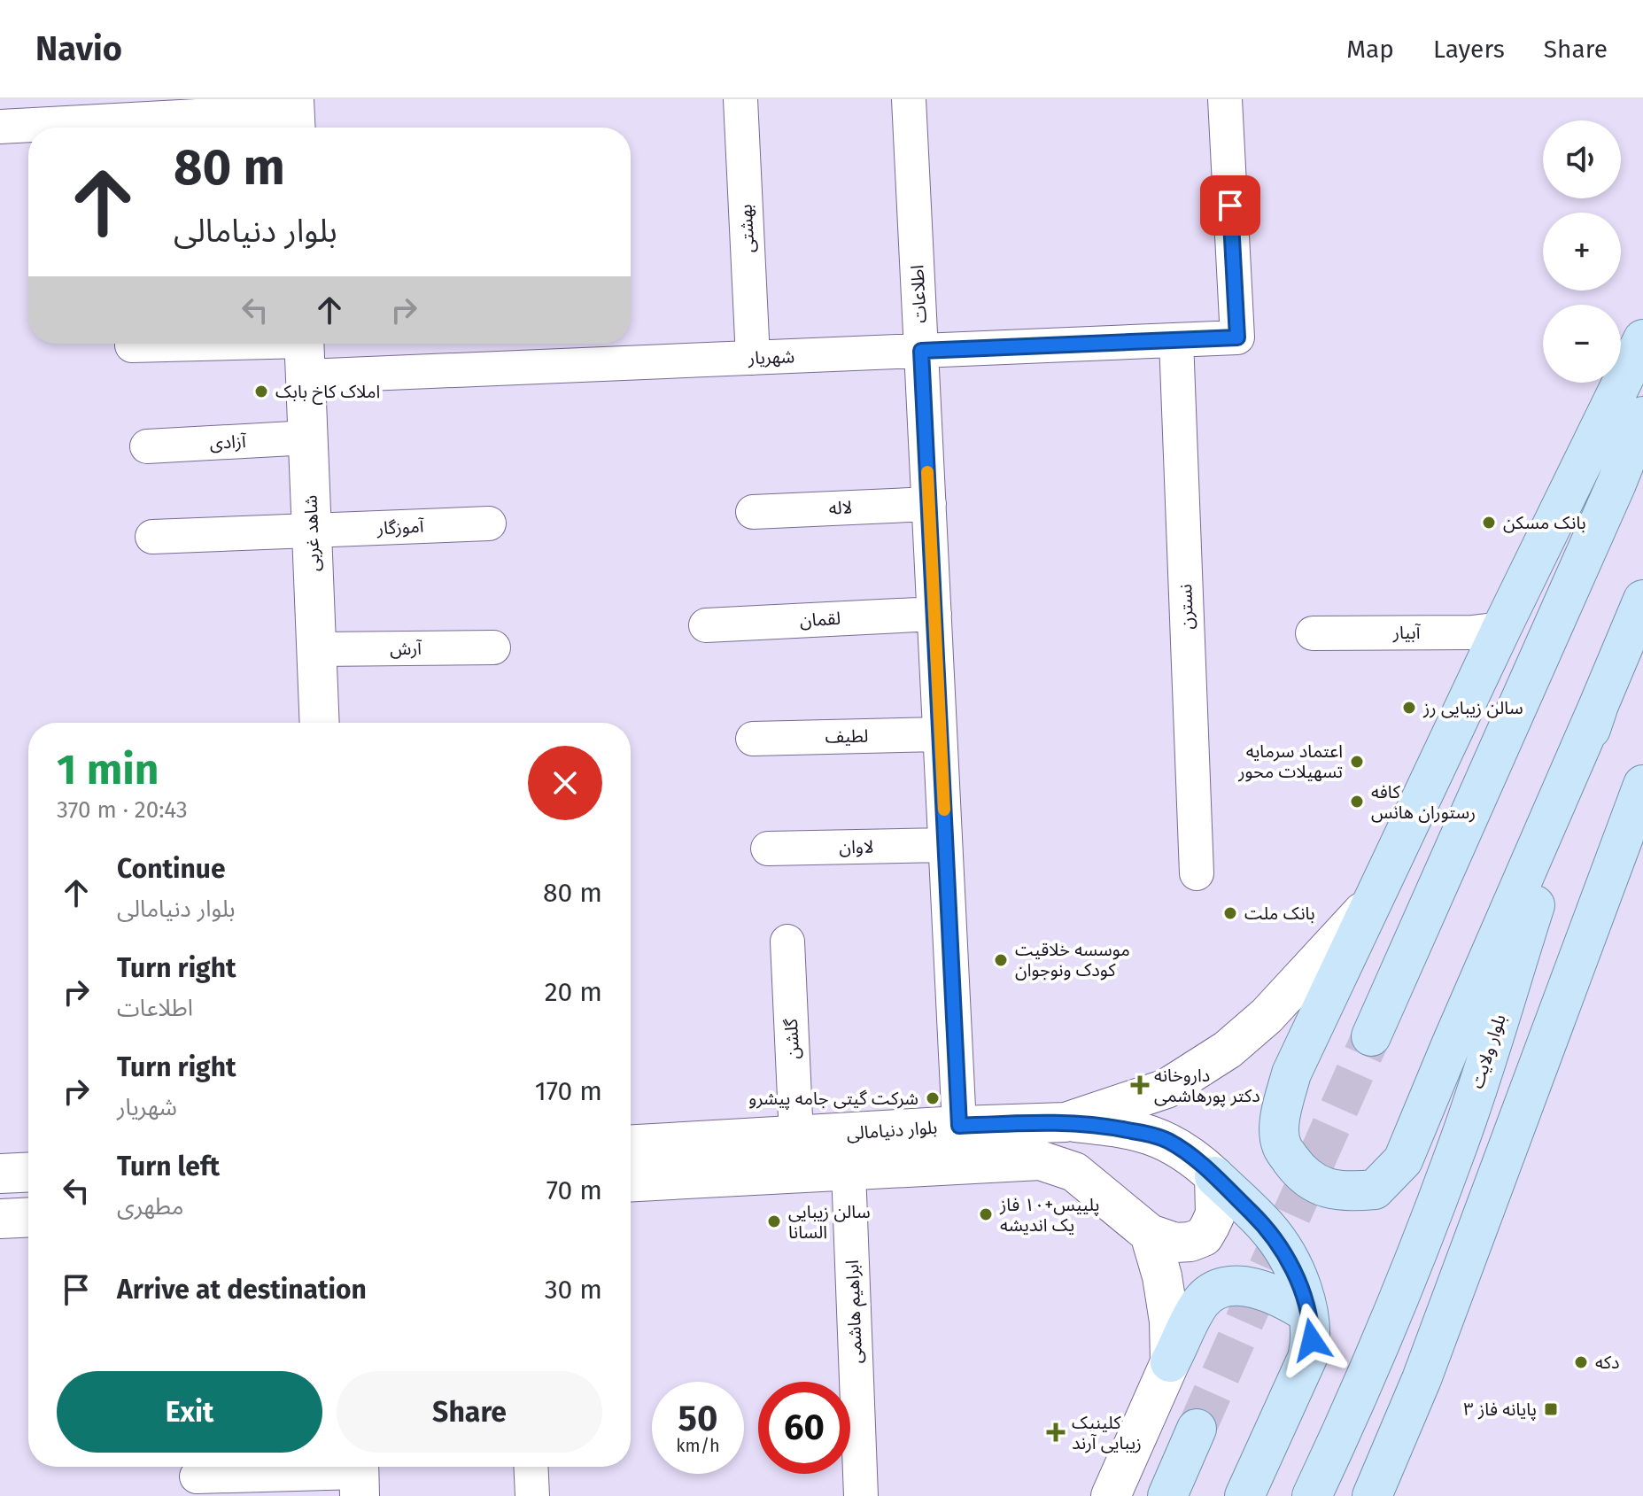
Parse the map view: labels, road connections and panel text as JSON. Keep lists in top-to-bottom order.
{
  "streets": {
    "main road": ["شاهد غربی", "بلوار ولایت", "بلوار دنیامالی"],
    "street": [
      "بهشتی",
      "اطلاعات",
      "شهریار",
      "آزادی",
      "لاله",
      "آموزگار",
      "نسترن",
      "لقمان",
      "آبیار",
      "آرش",
      "لطیف",
      "لاوان",
      "گلشن",
      "ابراهیم هاشمی"
    ]
  },
  "crossings": [
    ["بهشتی", "شهریار"],
    ["اطلاعات", "شهریار"],
    ["اطلاعات", "لاله"],
    ["اطلاعات", "لقمان"],
    ["اطلاعات", "لطیف"],
    ["اطلاعات", "لاوان"],
    ["اطلاعات", "بلوار دنیامالی"],
    ["شهریار", "شاهد غربی"],
    ["شهریار", "نسترن"],
    ["آزادی", "شاهد غربی"],
    ["آموزگار", "شاهد غربی"],
    ["شاهد غربی", "آرش"],
    ["گلشن", "بلوار دنیامالی"]
  ],
  "places": {
    "other": [
      "املاک کاخ بابک",
      "بانک مسکن",
      "سالن زیبایی رز",
      "اعتماد سرمایه تسهیلات محور",
      "کافه رستوران هانس",
      "بانک ملت",
      "موسسه خلاقیت کودک ونوجوان",
      "شرکت گیتی جامه پیشرو",
      "پلییس+١٠ فاز یک اندیشه",
      "سالن زيبايي السانا",
      "دکه"
    ],
    "health": ["داروخانه دکتر پورهاشمی", "کلینیک زیبایی آرند"],
    "transit": ["پایانه فاز ۳"]
  },
  "page": {
    "header": "Navio",
    "nav": ["Map", "Layers", "Share"],
    "map_buttons": ["+", "−"],
    "turn": ["80 m", "بلوار دنیامالی"],
    "heading": ["1 min", "370 m · 20:43"],
    "list": [
      {
        "name": "Continue",
        "note": "بلوار دنیامالی",
        "value": "80 m"
      },
      {
        "name": "Turn right",
        "note": "اطلاعات",
        "value": "20 m"
      },
      {
        "name": "Turn right",
        "note": "شهریار",
        "value": "170 m"
      },
      {
        "name": "Turn left",
        "note": "مطهری",
        "value": "70 m"
      },
      {
        "name": "Arrive at destination",
        "value": "30 m"
      }
    ],
    "buttons": ["Exit", "Share"],
    "speed": "50 km/h",
    "limit": "60"
  }
}
